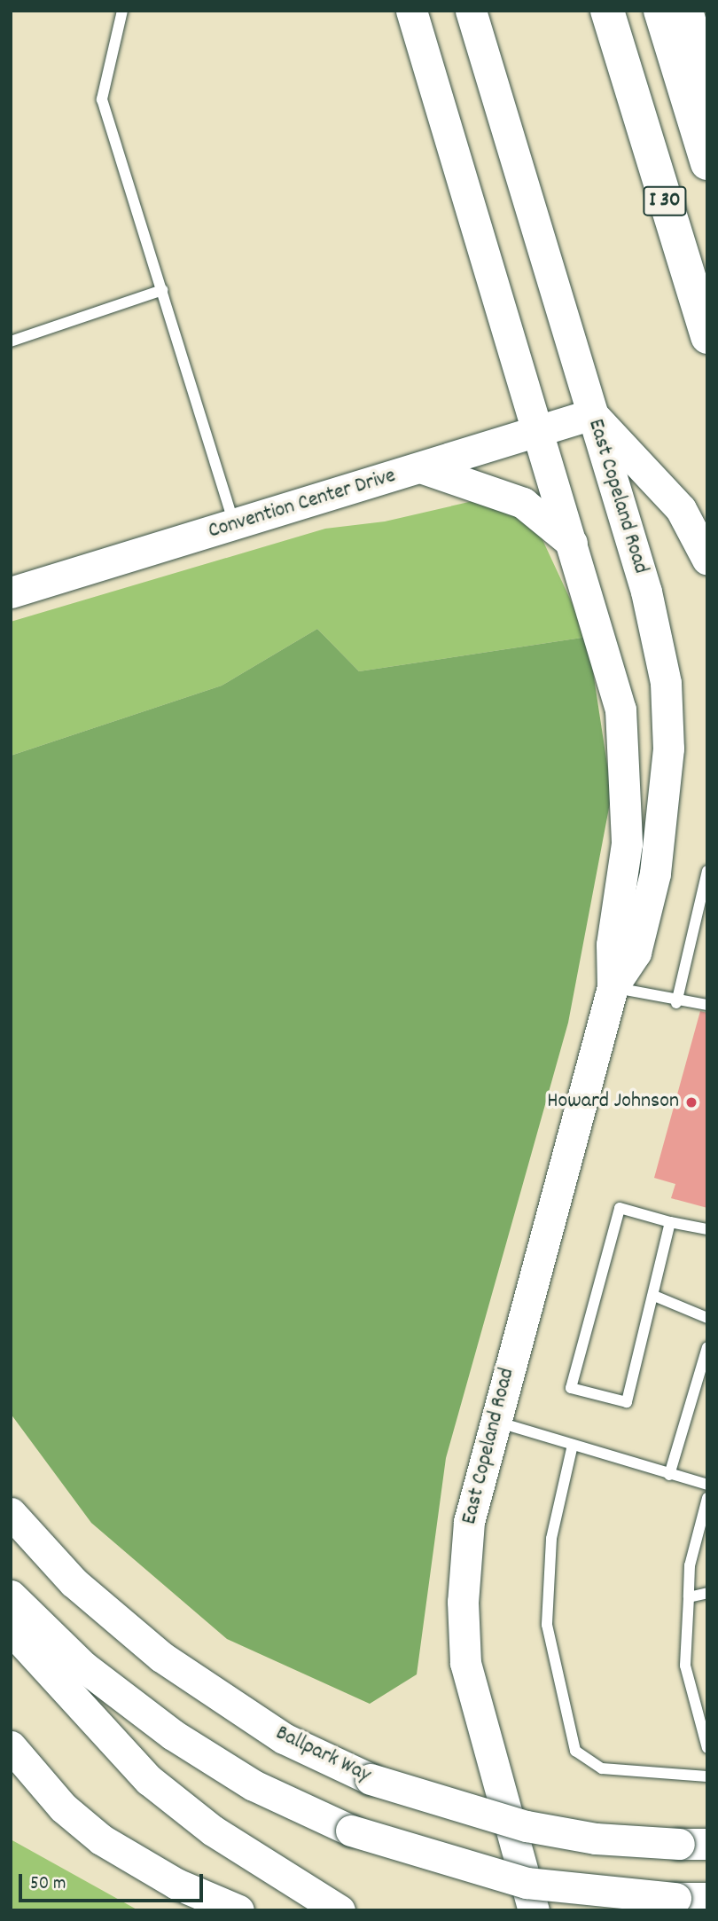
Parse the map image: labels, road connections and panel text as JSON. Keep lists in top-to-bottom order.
{
  "streets": {
    "highway": ["I 30"],
    "main road": ["East Copeland Road", "Convention Center Drive", "Ballpark Way"]
  },
  "crossings": [
    ["East Copeland Road", "Convention Center Drive"]
  ],
  "places": ["Howard Johnson"],
  "scale_bar": "50 m"
}
